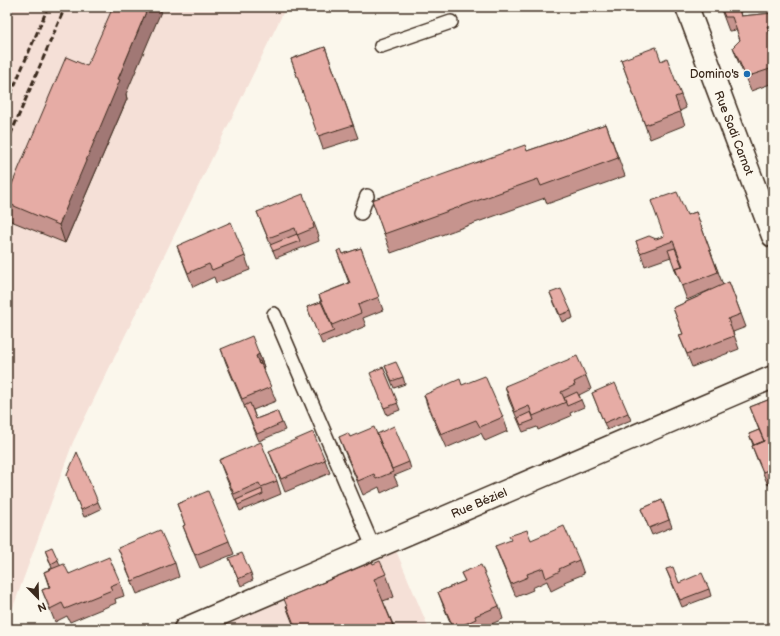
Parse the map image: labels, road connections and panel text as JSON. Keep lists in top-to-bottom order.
{
  "streets": {
    "street": ["Rue Sadi Carnot", "Rue Béziel"]
  },
  "places": ["Domino's"],
  "north": "bottom right"
}
